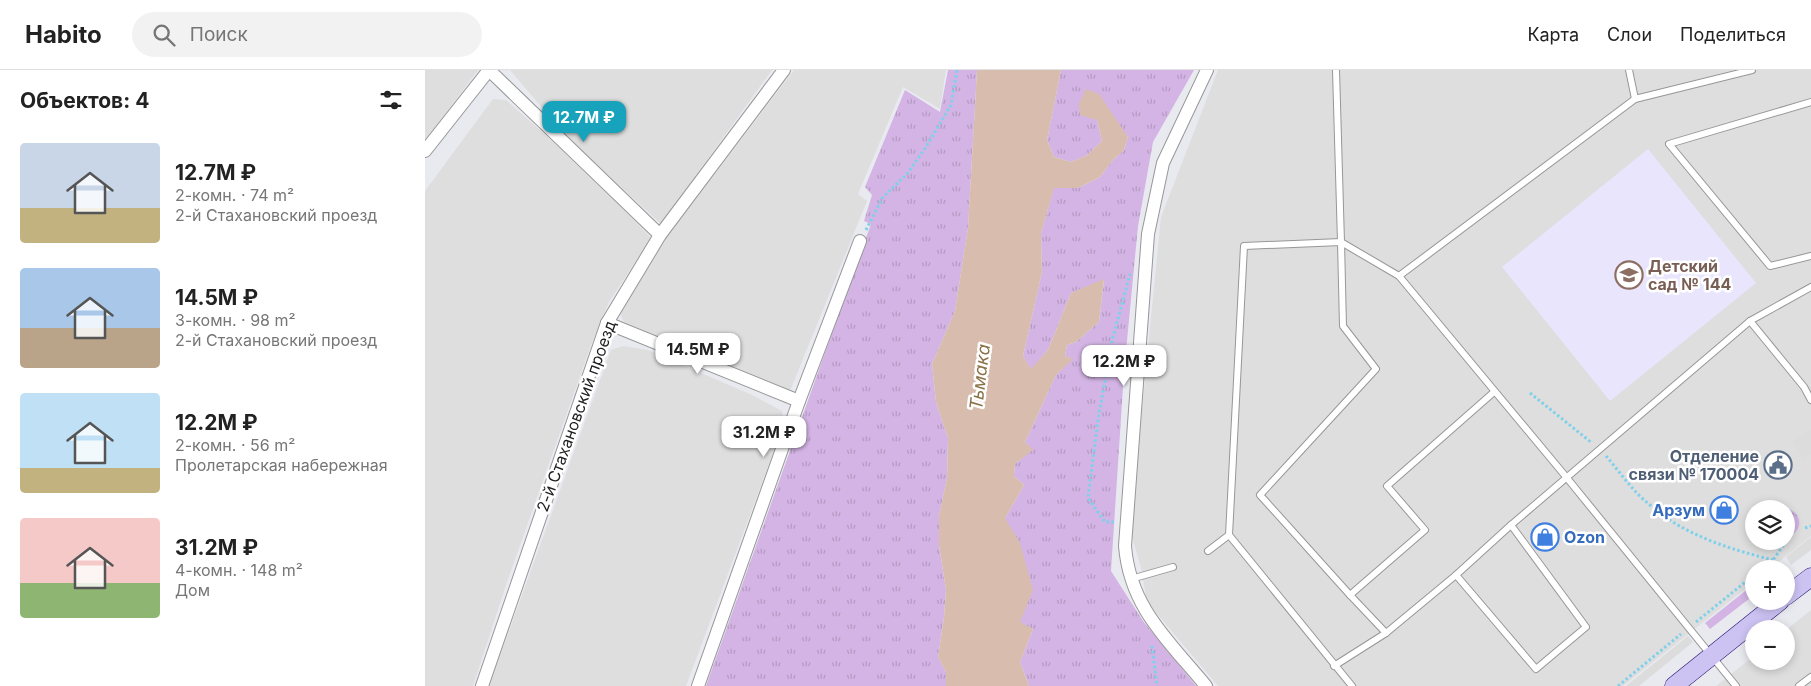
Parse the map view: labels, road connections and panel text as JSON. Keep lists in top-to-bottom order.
{
  "streets": {
    "street": ["2-й Стахановский проезд"]
  },
  "water": ["Тьмака"],
  "places": {
    "school or university": ["Детский сад № 144"],
    "public building": ["Отделение связи № 170004"],
    "shop": ["Арзум", "Ozon"]
  },
  "page": {
    "header": "Habito",
    "search": "Поиск",
    "nav": ["Карта", "Слои", "Поделиться"],
    "heading": "Объектов: 4",
    "price": [
      "12.7M ₽",
      "14.5M ₽",
      "12.2M ₽",
      "31.2M ₽"
    ],
    "list": [
      {
        "name": "12.7M ₽",
        "note": "2-комн. · 74 m² · 2-й Стахановский проезд"
      },
      {
        "name": "14.5M ₽",
        "note": "3-комн. · 98 m² · 2-й Стахановский проезд"
      },
      {
        "name": "12.2M ₽",
        "note": "2-комн. · 56 m² · Пролетарская набережная"
      },
      {
        "name": "31.2M ₽",
        "note": "4-комн. · 148 m² · Дом"
      }
    ],
    "map_buttons": ["+", "−"]
  }
}
